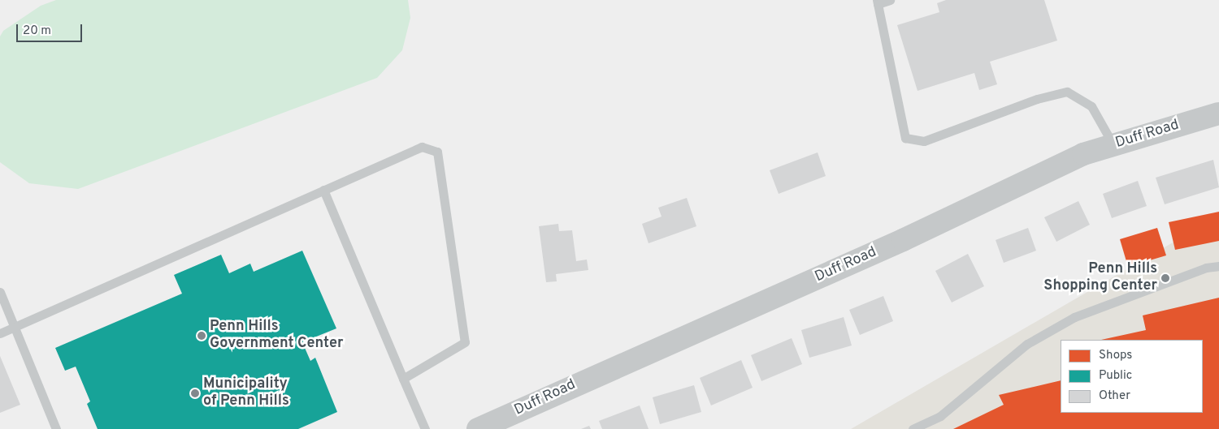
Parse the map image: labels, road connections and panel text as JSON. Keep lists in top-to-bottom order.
{
  "streets": {
    "street": ["Duff Road"]
  },
  "places": ["Penn Hills Shopping Center", "Penn Hills Government Center", "Municipality of Penn Hills"],
  "legend": ["Shops", "Public", "Other"],
  "scale_bar": "20 m"
}
